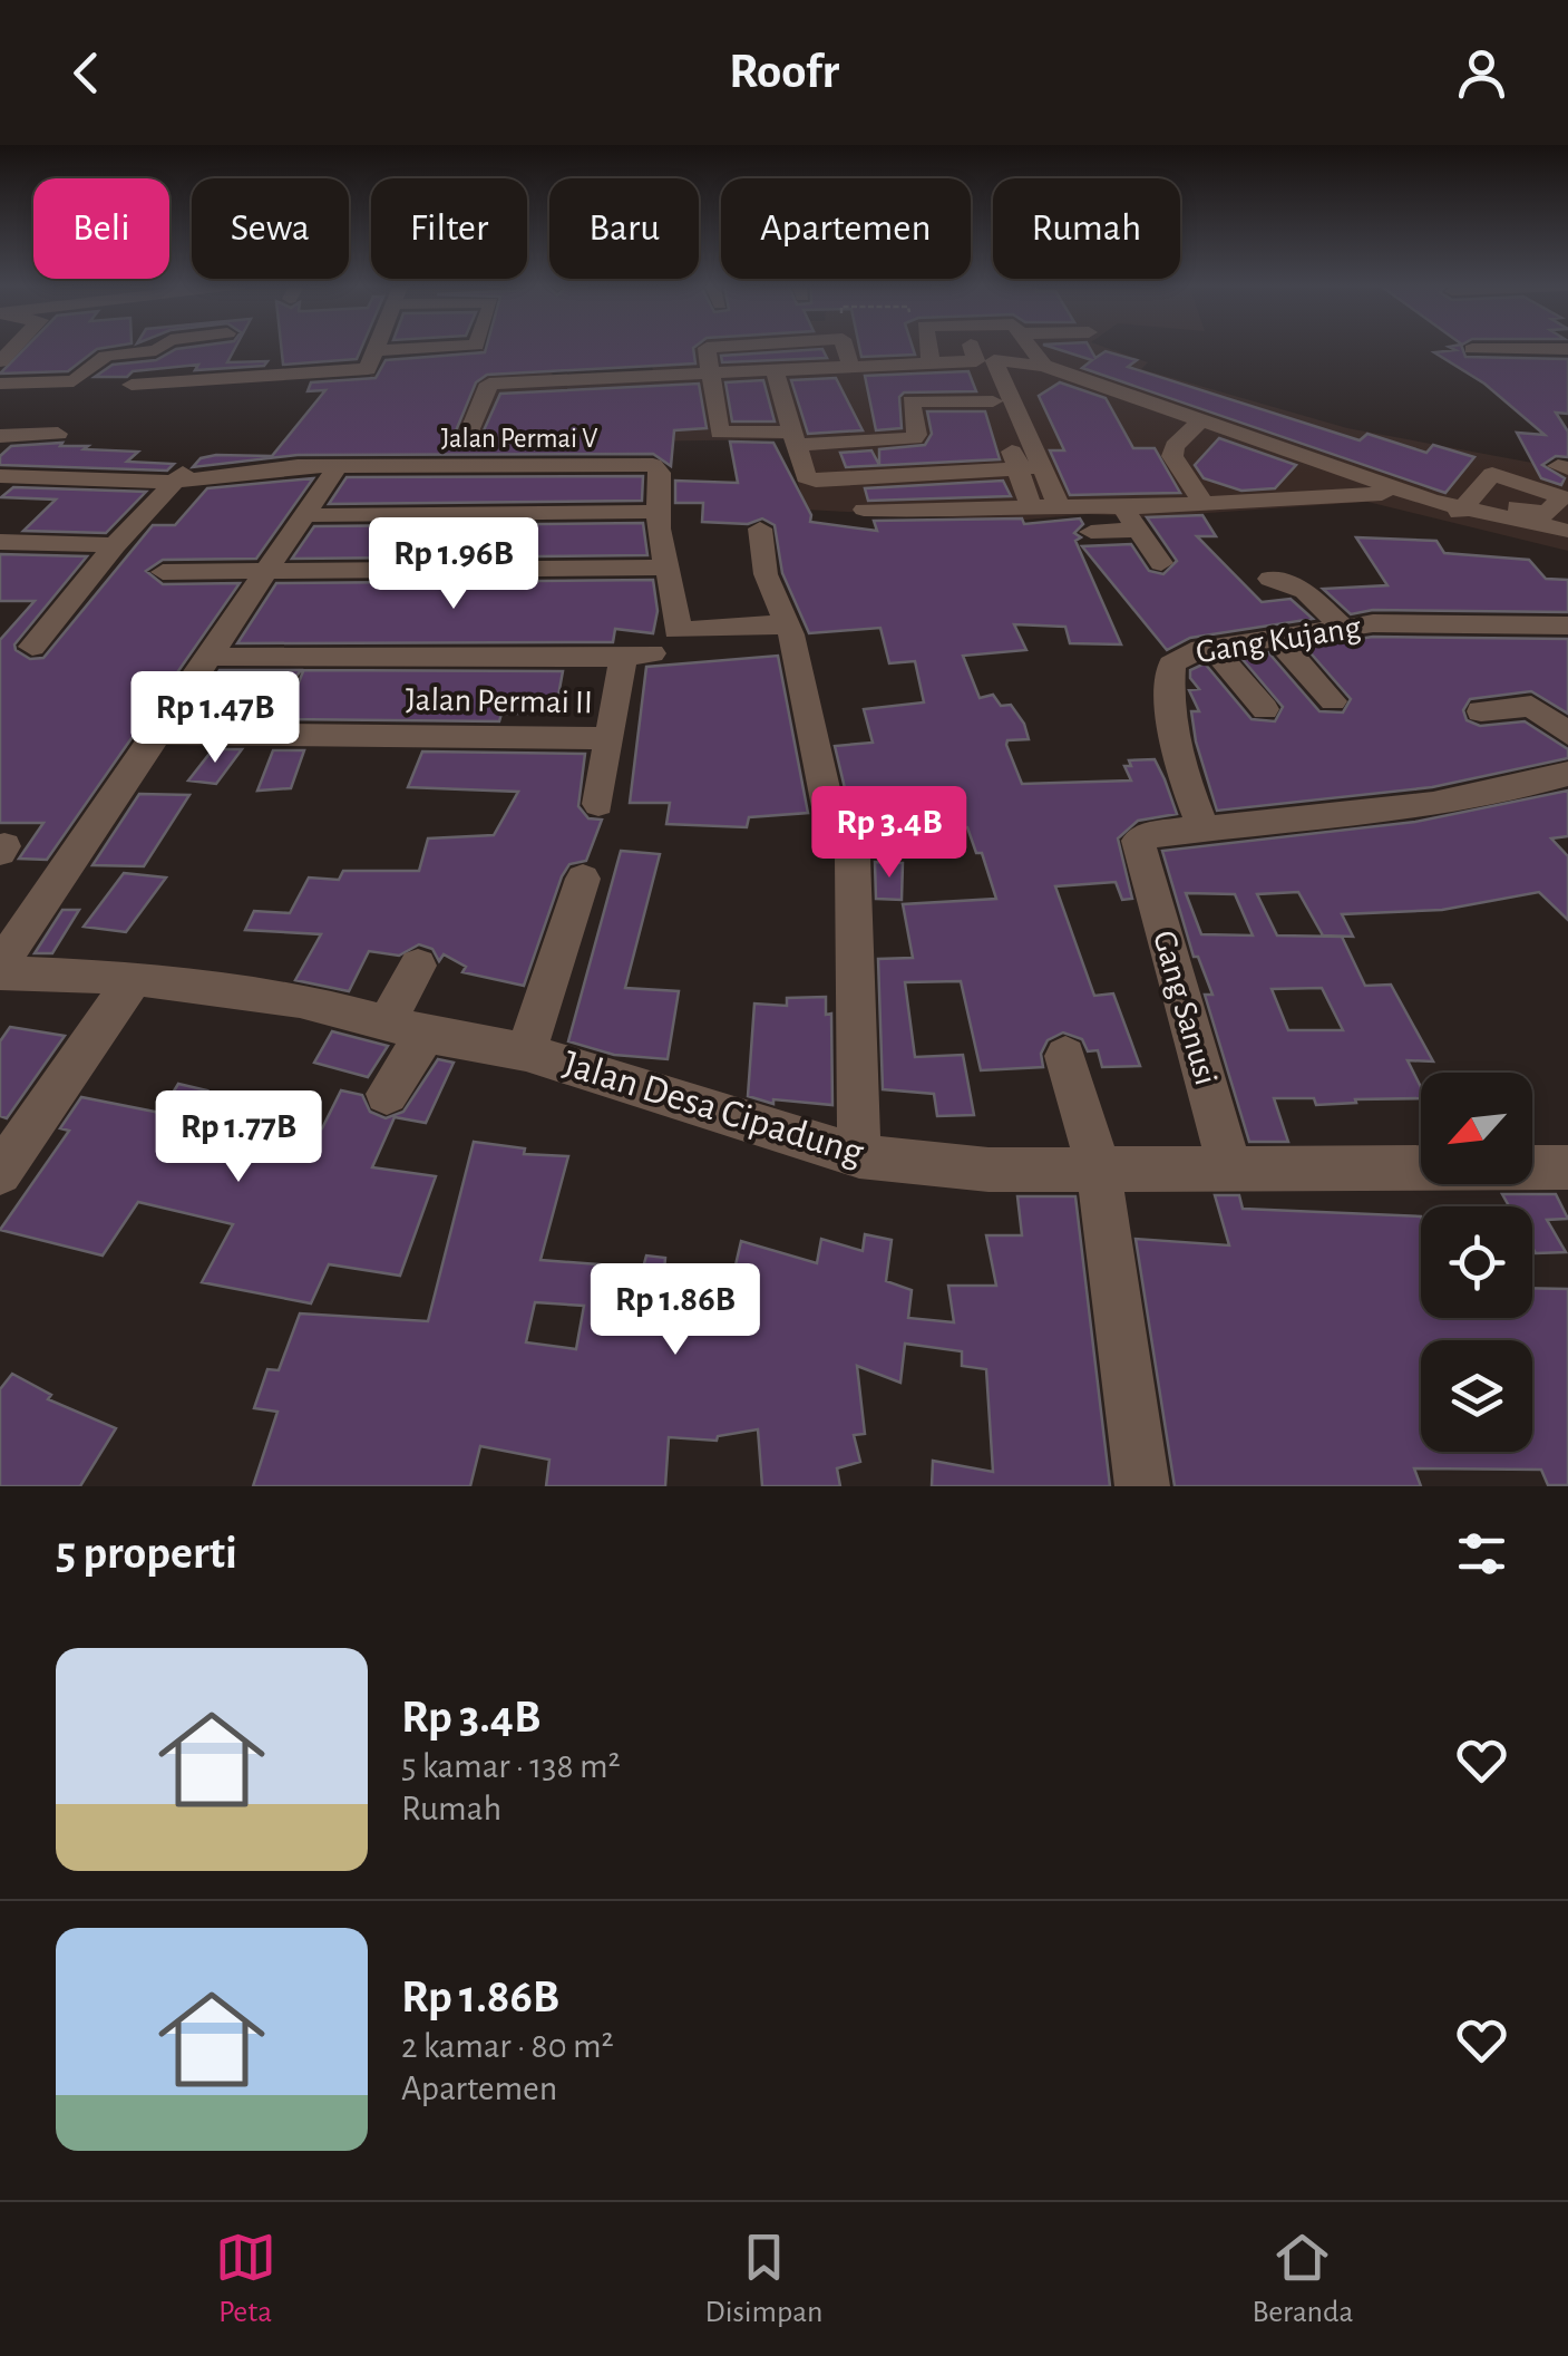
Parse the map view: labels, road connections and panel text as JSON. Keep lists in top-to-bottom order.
{
  "streets": {
    "street": [
      "Jalan Permai V",
      "Gang Kujang",
      "Jalan Permai II",
      "Gang Sanusi",
      "Jalan Desa Cipadung"
    ]
  },
  "crossings": [
    ["Gang Kujang", "Gang Sanusi"],
    ["Gang Sanusi", "Jalan Desa Cipadung"]
  ],
  "north": "bottom left",
  "page": {
    "header": "Roofr",
    "chip": [
      "Beli",
      "Sewa",
      "Filter",
      "Baru",
      "Apartemen",
      "Rumah"
    ],
    "price": [
      "Rp 1.96B",
      "Rp 1.47B",
      "Rp 3.4B",
      "Rp 1.77B",
      "Rp 1.86B"
    ],
    "heading": "5 properti",
    "list": [
      {
        "name": "Rp 3.4B",
        "note": "5 kamar · 138 m² · Rumah"
      },
      {
        "name": "Rp 1.86B",
        "note": "2 kamar · 80 m² · Apartemen"
      }
    ],
    "tabs": ["Peta", "Disimpan", "Beranda"]
  }
}
